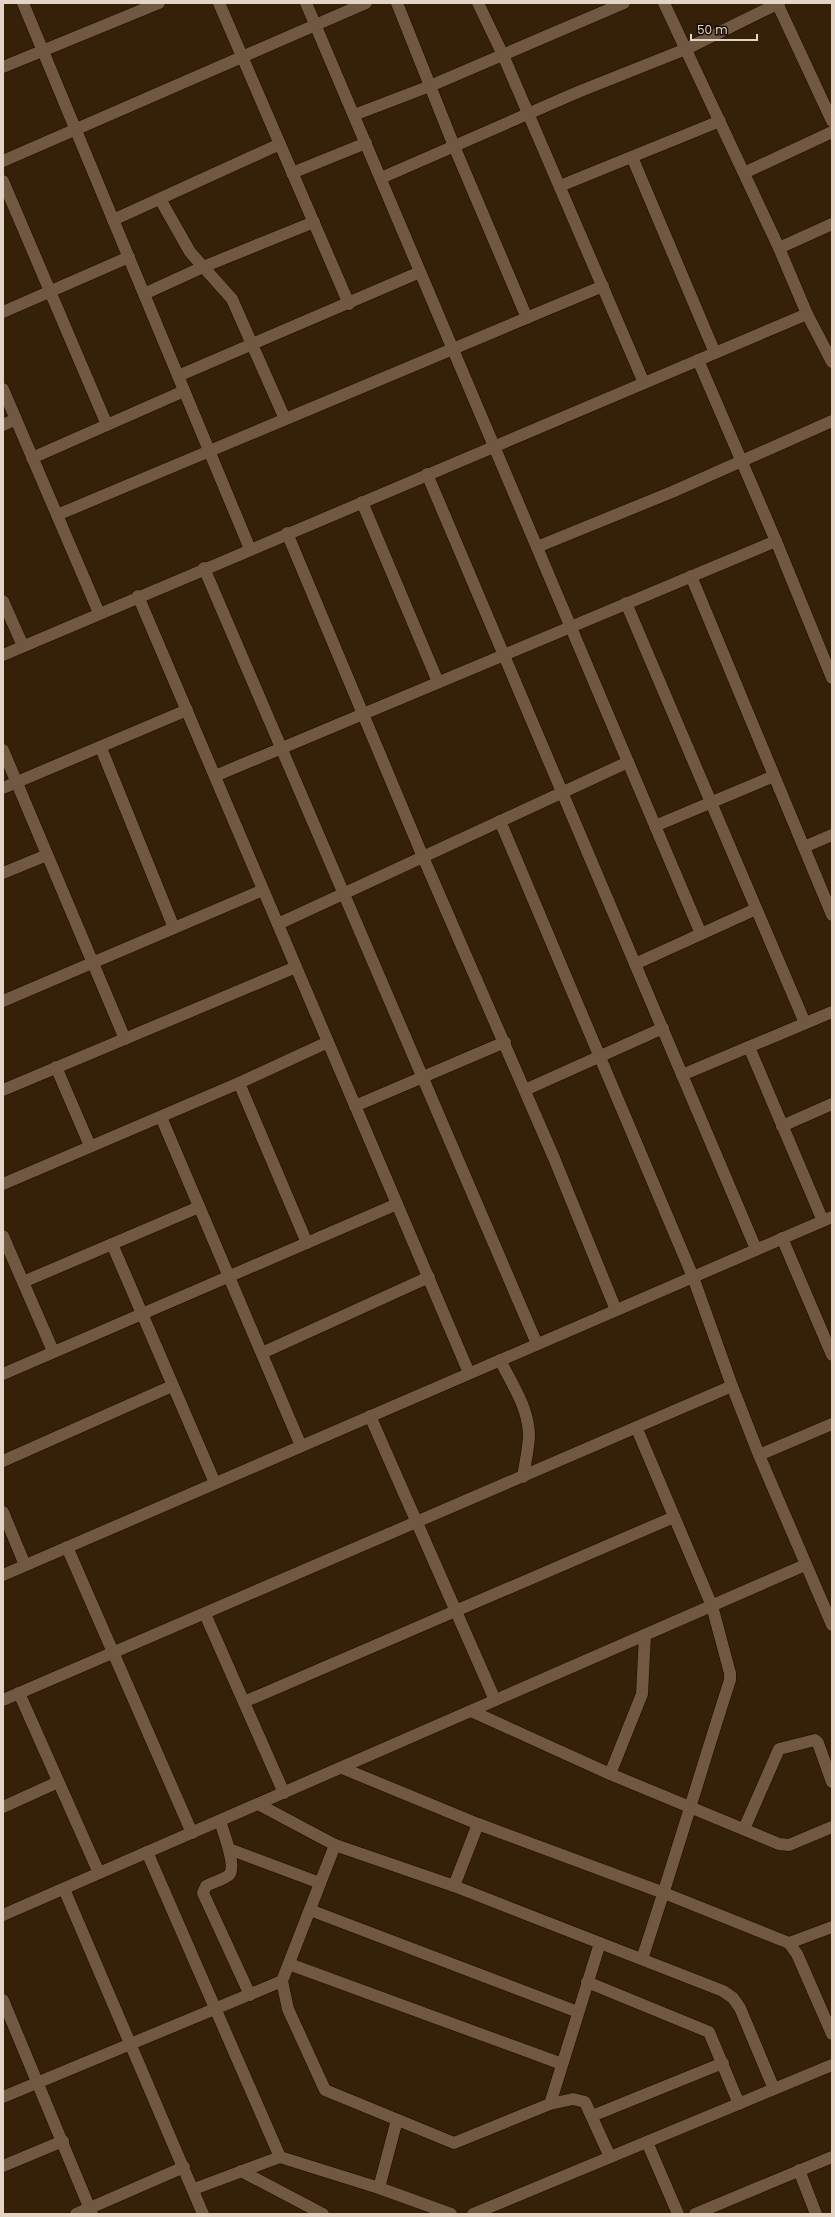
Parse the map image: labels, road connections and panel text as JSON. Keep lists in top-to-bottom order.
{
  "scale_bar": "50 m"
}
